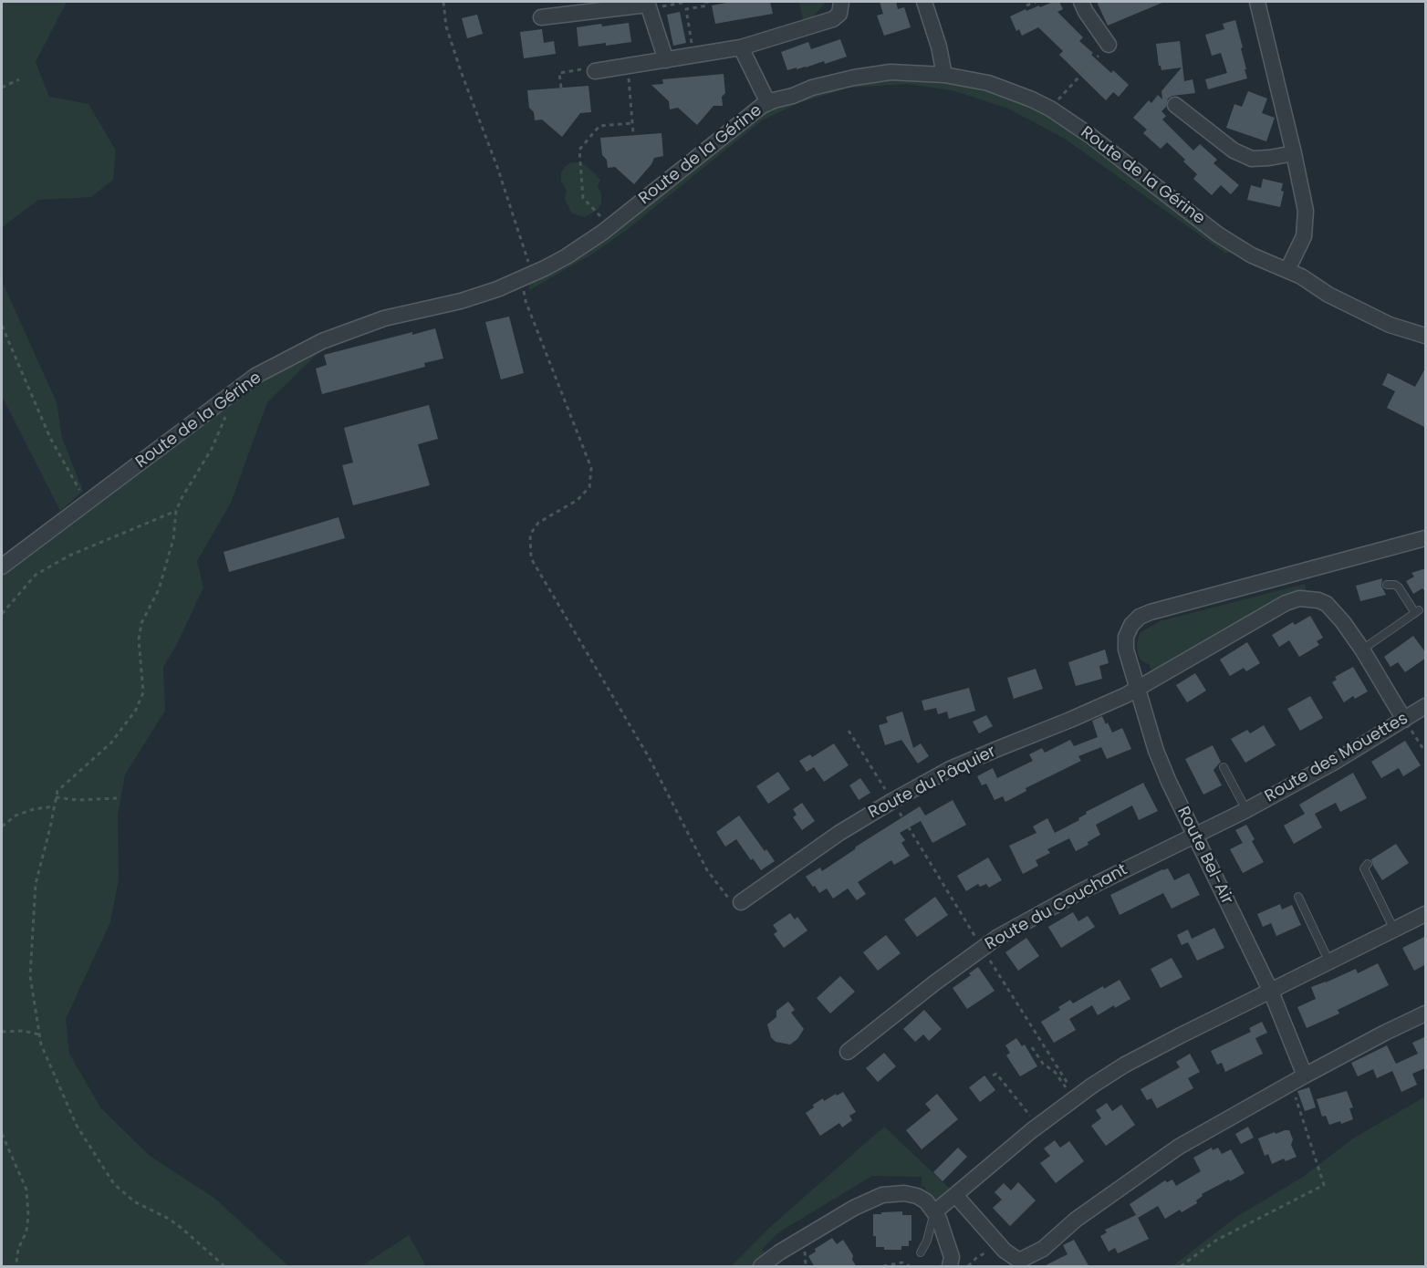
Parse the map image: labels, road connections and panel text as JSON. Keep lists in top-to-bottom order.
{
  "streets": {
    "street": [
      "Route de la Gérine",
      "Route des Mouettes",
      "Route du Pâquier",
      "Route Bel-Air",
      "Route du Couchant"
    ]
  },
  "crossings": [
    ["Route des Mouettes", "Route du Pâquier"],
    ["Route des Mouettes", "Route Bel-Air"],
    ["Route des Mouettes", "Route du Couchant"],
    ["Route du Pâquier", "Route Bel-Air"],
    ["Route Bel-Air", "Route du Couchant"]
  ]
}
